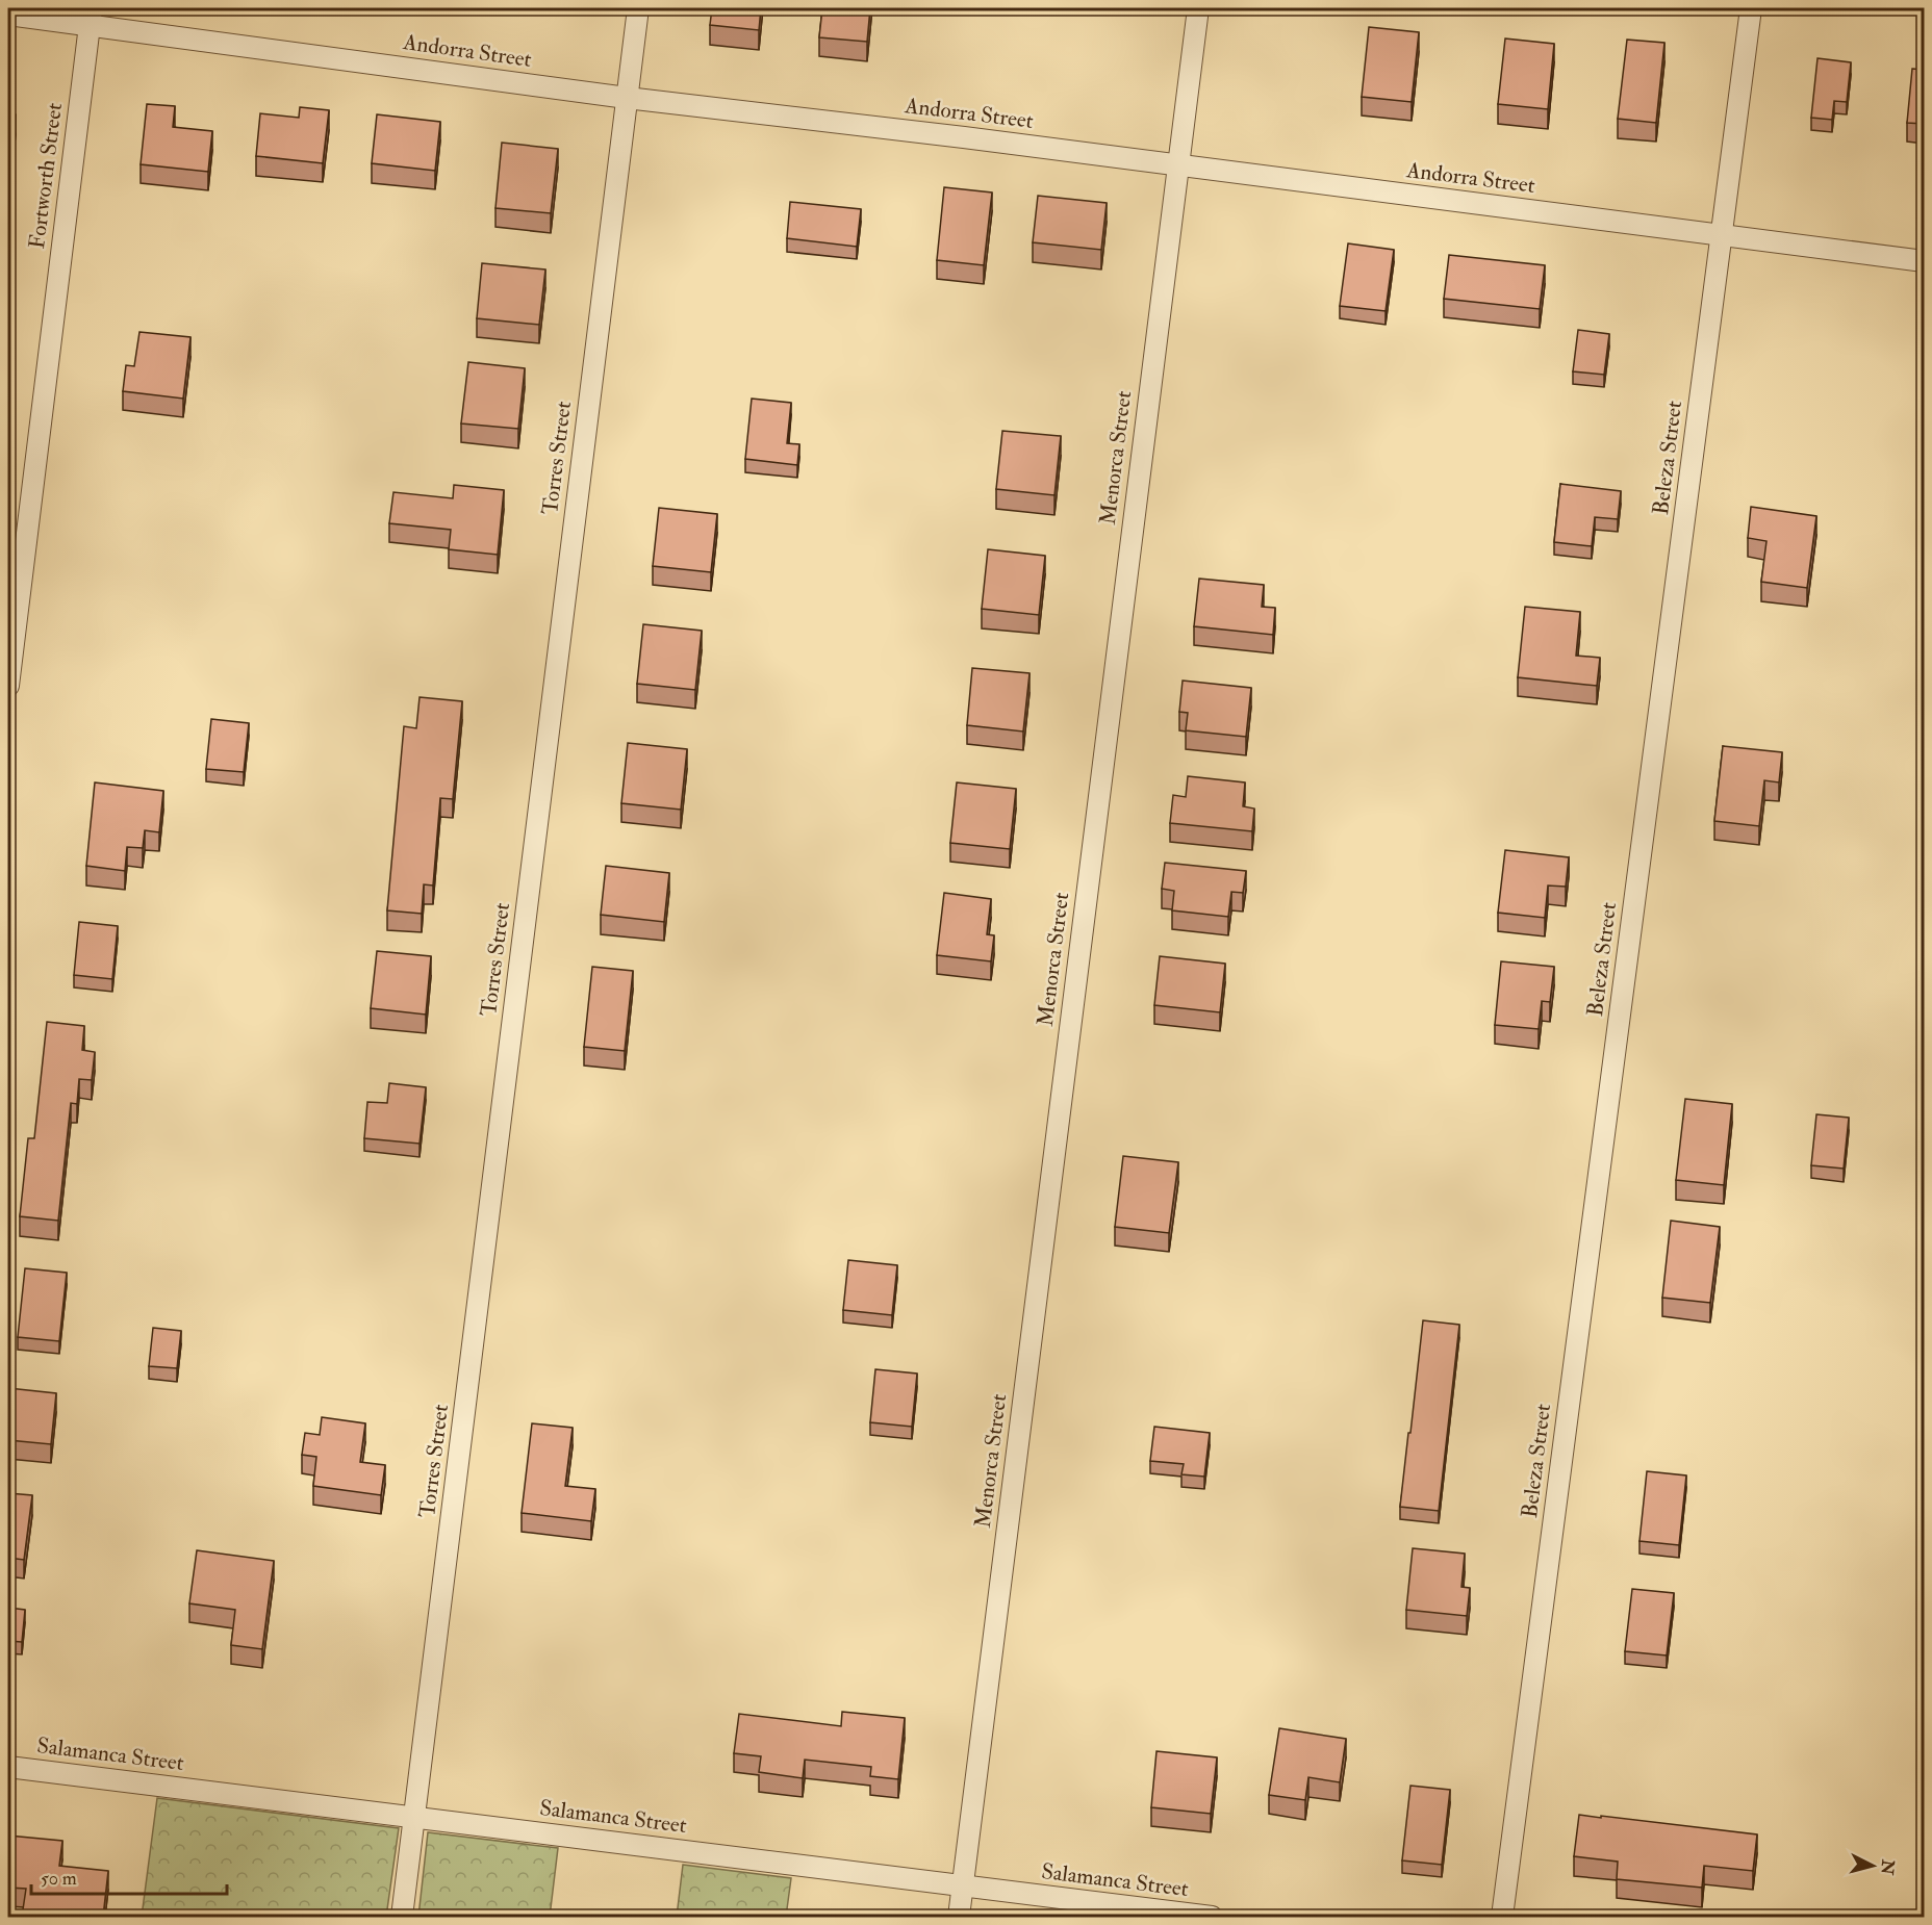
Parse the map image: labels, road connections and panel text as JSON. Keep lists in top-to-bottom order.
{
  "streets": {
    "street": [
      "Andorra Street",
      "Fortworth Street",
      "Torres Street",
      "Menorca Street",
      "Beleza Street",
      "Salamanca Street"
    ]
  },
  "crossings": [
    ["Andorra Street", "Fortworth Street"],
    ["Andorra Street", "Torres Street"],
    ["Andorra Street", "Menorca Street"],
    ["Andorra Street", "Beleza Street"],
    ["Torres Street", "Salamanca Street"],
    ["Menorca Street", "Salamanca Street"]
  ],
  "scale_bar": "50 m",
  "north": "right"
}
